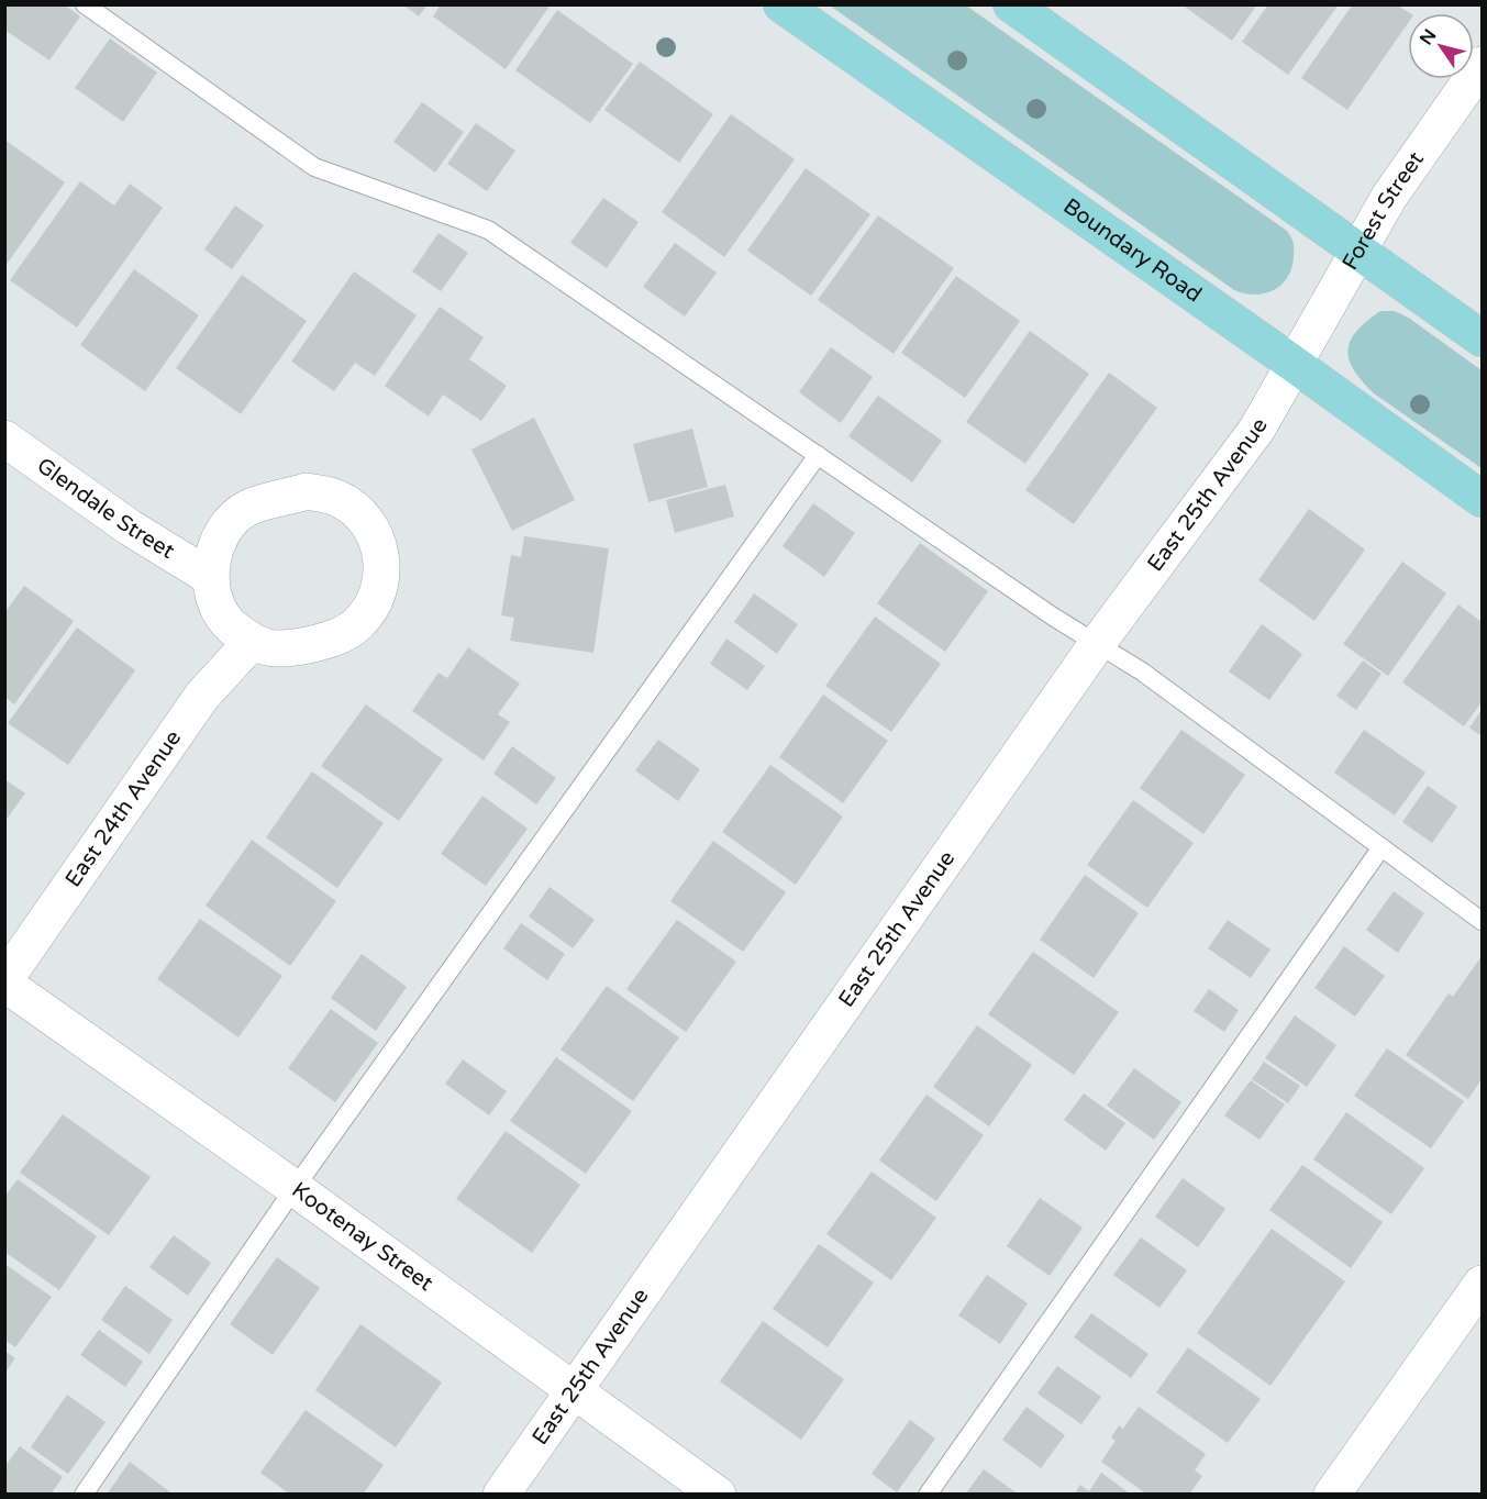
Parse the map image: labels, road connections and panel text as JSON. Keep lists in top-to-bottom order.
{
  "streets": {
    "main road": ["Boundary Road"],
    "street": [
      "Forest Street",
      "East 25th Avenue",
      "Glendale Street",
      "East 24th Avenue",
      "Kootenay Street"
    ]
  },
  "crossings": [
    ["Forest Street", "Boundary Road"],
    ["Forest Street", "East 25th Avenue"],
    ["Boundary Road", "East 25th Avenue"],
    ["East 25th Avenue", "Kootenay Street"],
    ["Glendale Street", "East 24th Avenue"],
    ["East 24th Avenue", "Kootenay Street"]
  ],
  "north": "top left"
}
